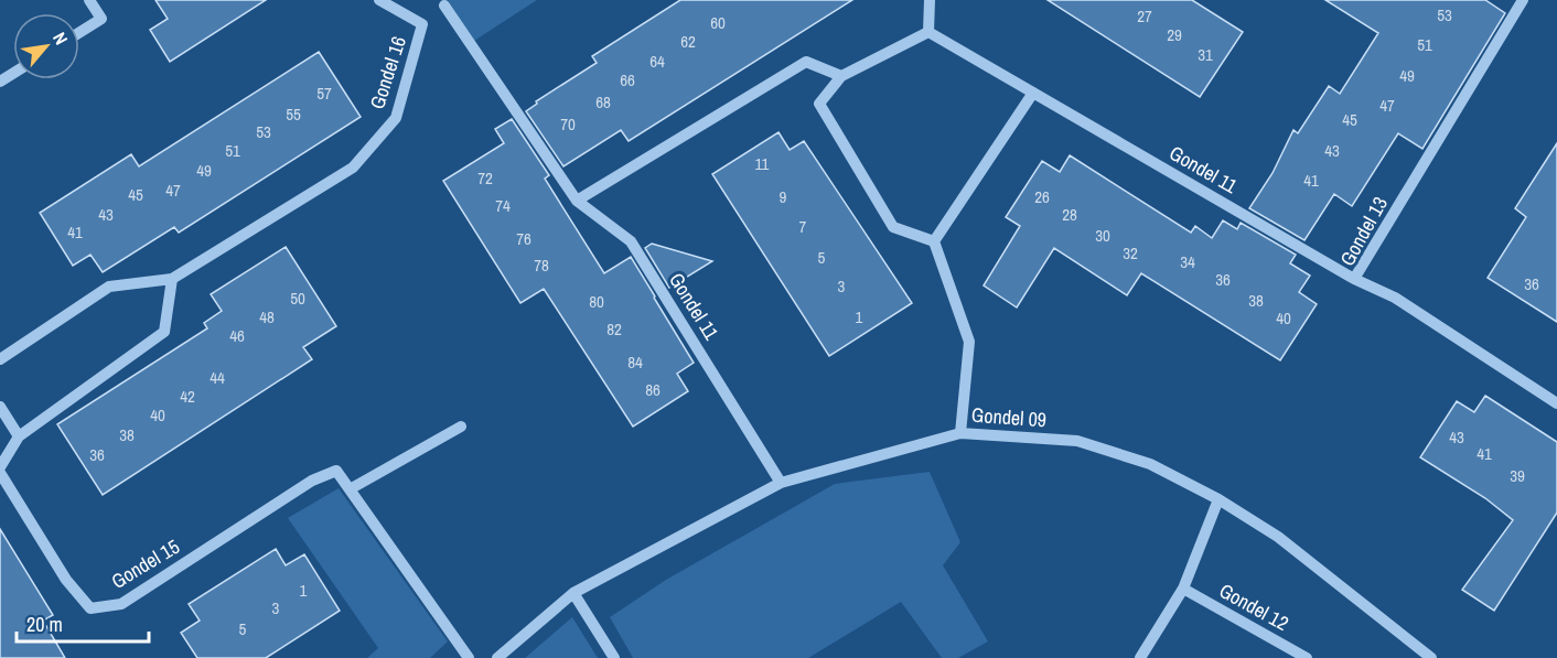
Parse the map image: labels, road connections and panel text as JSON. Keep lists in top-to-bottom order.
{
  "streets": {
    "street": [
      "Gondel 16",
      "Gondel 11",
      "Gondel 13",
      "Gondel 09",
      "Gondel 15",
      "Gondel 12"
    ]
  },
  "crossings": [
    ["Gondel 11", "Gondel 13"],
    ["Gondel 11", "Gondel 09"]
  ],
  "house_numbers": [
    "53",
    "27",
    "60",
    "29",
    "62",
    "51",
    "31",
    "64",
    "49",
    "66",
    "57",
    "68",
    "47",
    "55",
    "45",
    "70",
    "53",
    "51",
    "43",
    "11",
    "49",
    "72",
    "41",
    "47",
    "45",
    "9",
    "26",
    "74",
    "43",
    "28",
    "7",
    "41",
    "30",
    "76",
    "32",
    "5",
    "34",
    "78",
    "36",
    "36",
    "3",
    "50",
    "38",
    "80",
    "48",
    "1",
    "40",
    "82",
    "46",
    "84",
    "44",
    "86",
    "42",
    "40",
    "38",
    "43",
    "41",
    "36",
    "39",
    "1",
    "3",
    "5"
  ],
  "scale_bar": "20 m",
  "north": "top right"
}
